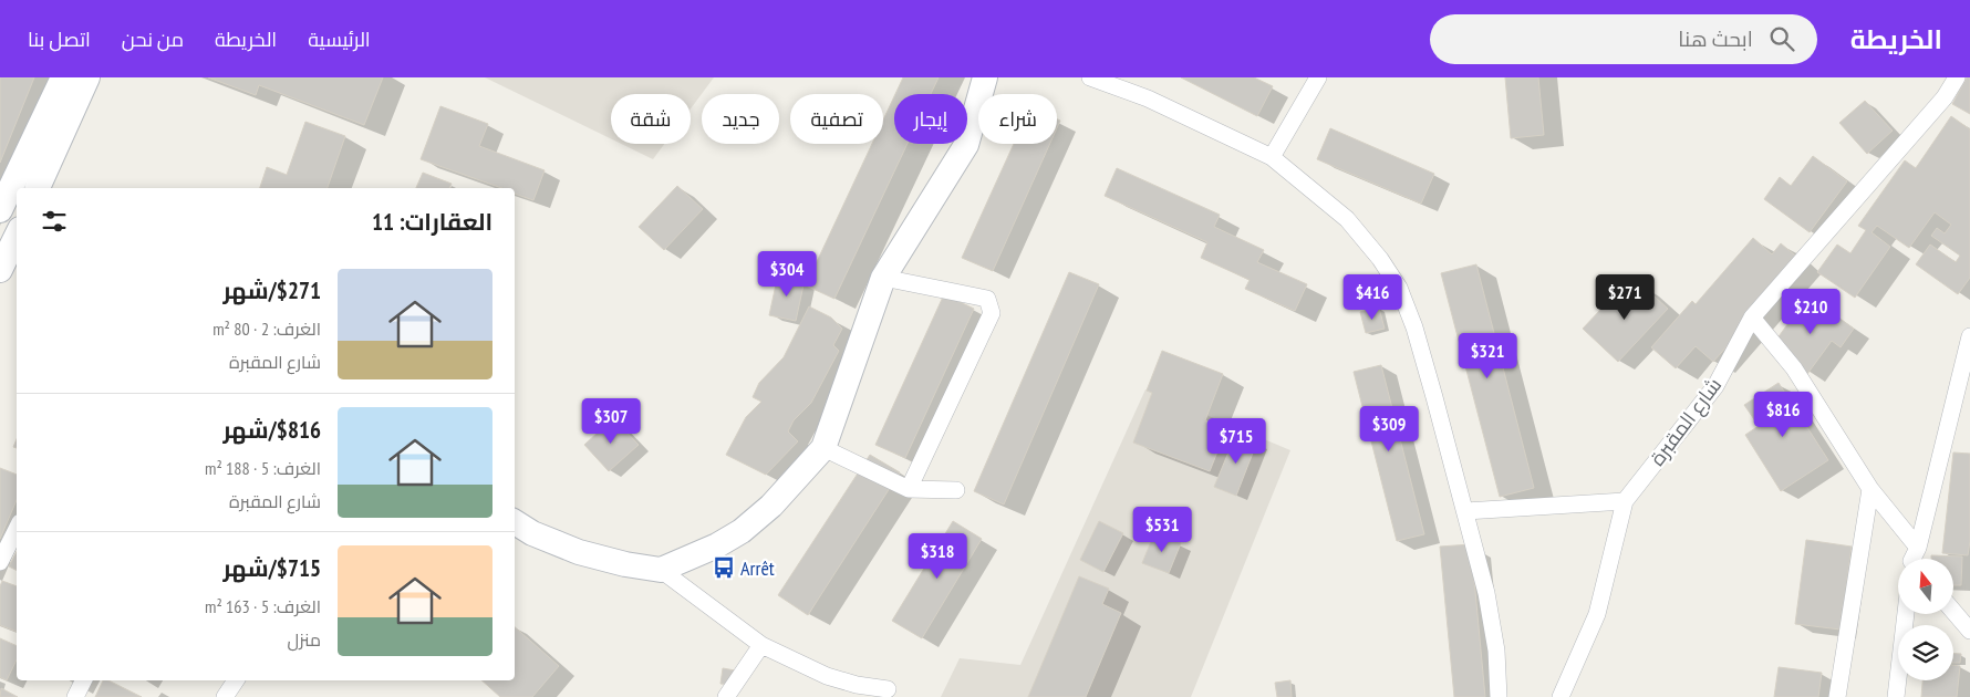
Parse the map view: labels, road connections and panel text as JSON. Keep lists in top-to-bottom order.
{
  "streets": {
    "street": ["شارع المقبرة"]
  },
  "places": {
    "bus stop": ["Arrêt"]
  },
  "north": "top",
  "page": {
    "header": "الخريطة",
    "search": "ابحث هنا",
    "nav": [
      "الرئيسية",
      "الخريطة",
      "من نحن",
      "اتصل بنا"
    ],
    "chip": [
      "شراء",
      "إيجار",
      "تصفية",
      "جديد",
      "شقة"
    ],
    "heading": "العقارات: 11",
    "price": [
      "$304",
      "$416",
      "$271",
      "$210",
      "$321",
      "$816",
      "$307",
      "$309",
      "$715",
      "$531",
      "$318"
    ],
    "list": [
      {
        "name": "$271/شهر",
        "note": "الغرف: 2 · 80 m² · شارع المقبرة"
      },
      {
        "name": "$816/شهر",
        "note": "الغرف: 5 · 188 m² · شارع المقبرة"
      },
      {
        "name": "$715/شهر",
        "note": "الغرف: 5 · 163 m² · منزل"
      }
    ]
  }
}
